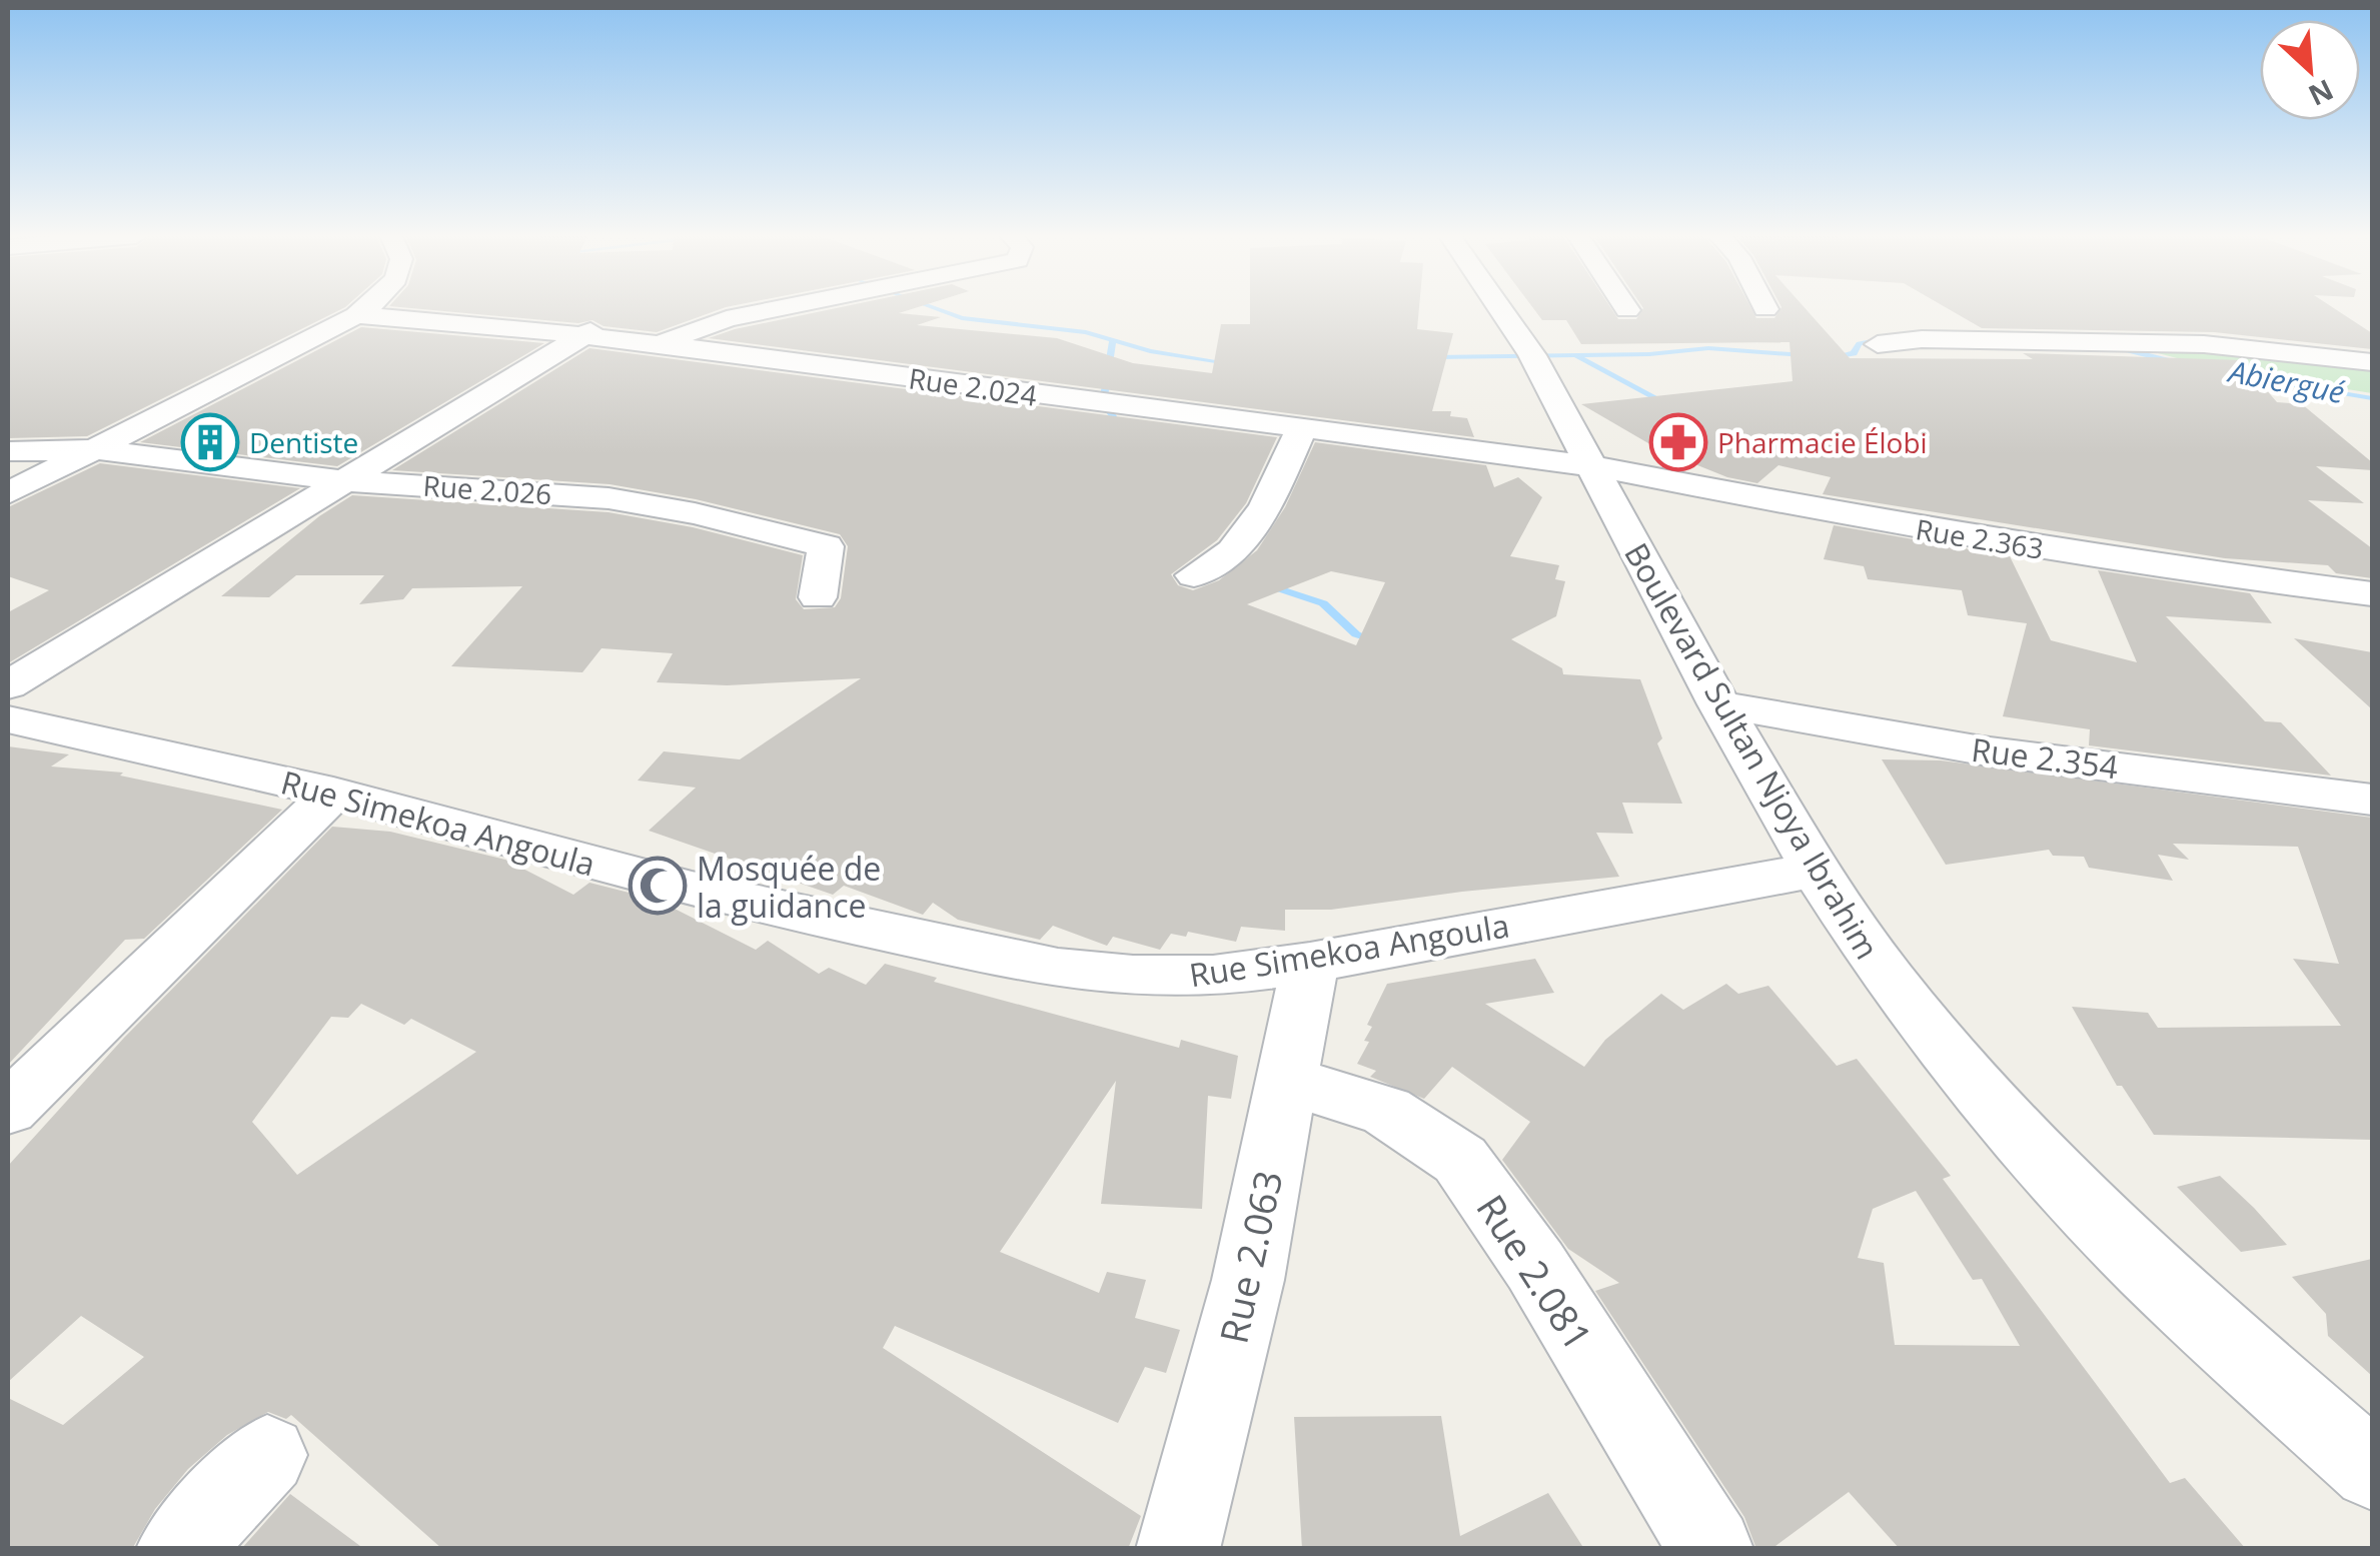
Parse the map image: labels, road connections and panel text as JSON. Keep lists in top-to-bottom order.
{
  "streets": {
    "street": [
      "Rue 2.024",
      "Rue 2.026",
      "Rue 2.363",
      "Boulevard Sultan Njoya Ibrahim",
      "Rue 2.354",
      "Rue Simekoa Angoula",
      "Rue 2.063",
      "Rue 2.081"
    ]
  },
  "crossings": [
    ["Rue 2.024", "Rue 2.363"],
    ["Rue 2.024", "Boulevard Sultan Njoya Ibrahim"],
    ["Rue 2.363", "Boulevard Sultan Njoya Ibrahim"],
    ["Boulevard Sultan Njoya Ibrahim", "Rue 2.354"],
    ["Boulevard Sultan Njoya Ibrahim", "Rue Simekoa Angoula"],
    ["Rue Simekoa Angoula", "Rue 2.063"],
    ["Rue 2.063", "Rue 2.081"]
  ],
  "water": ["Abiergué"],
  "places": {
    "building": ["Dentiste"],
    "pharmacy": ["Pharmacie Élobi"],
    "mosque": ["Mosquée de la guidance"]
  },
  "north": "bottom right"
}
